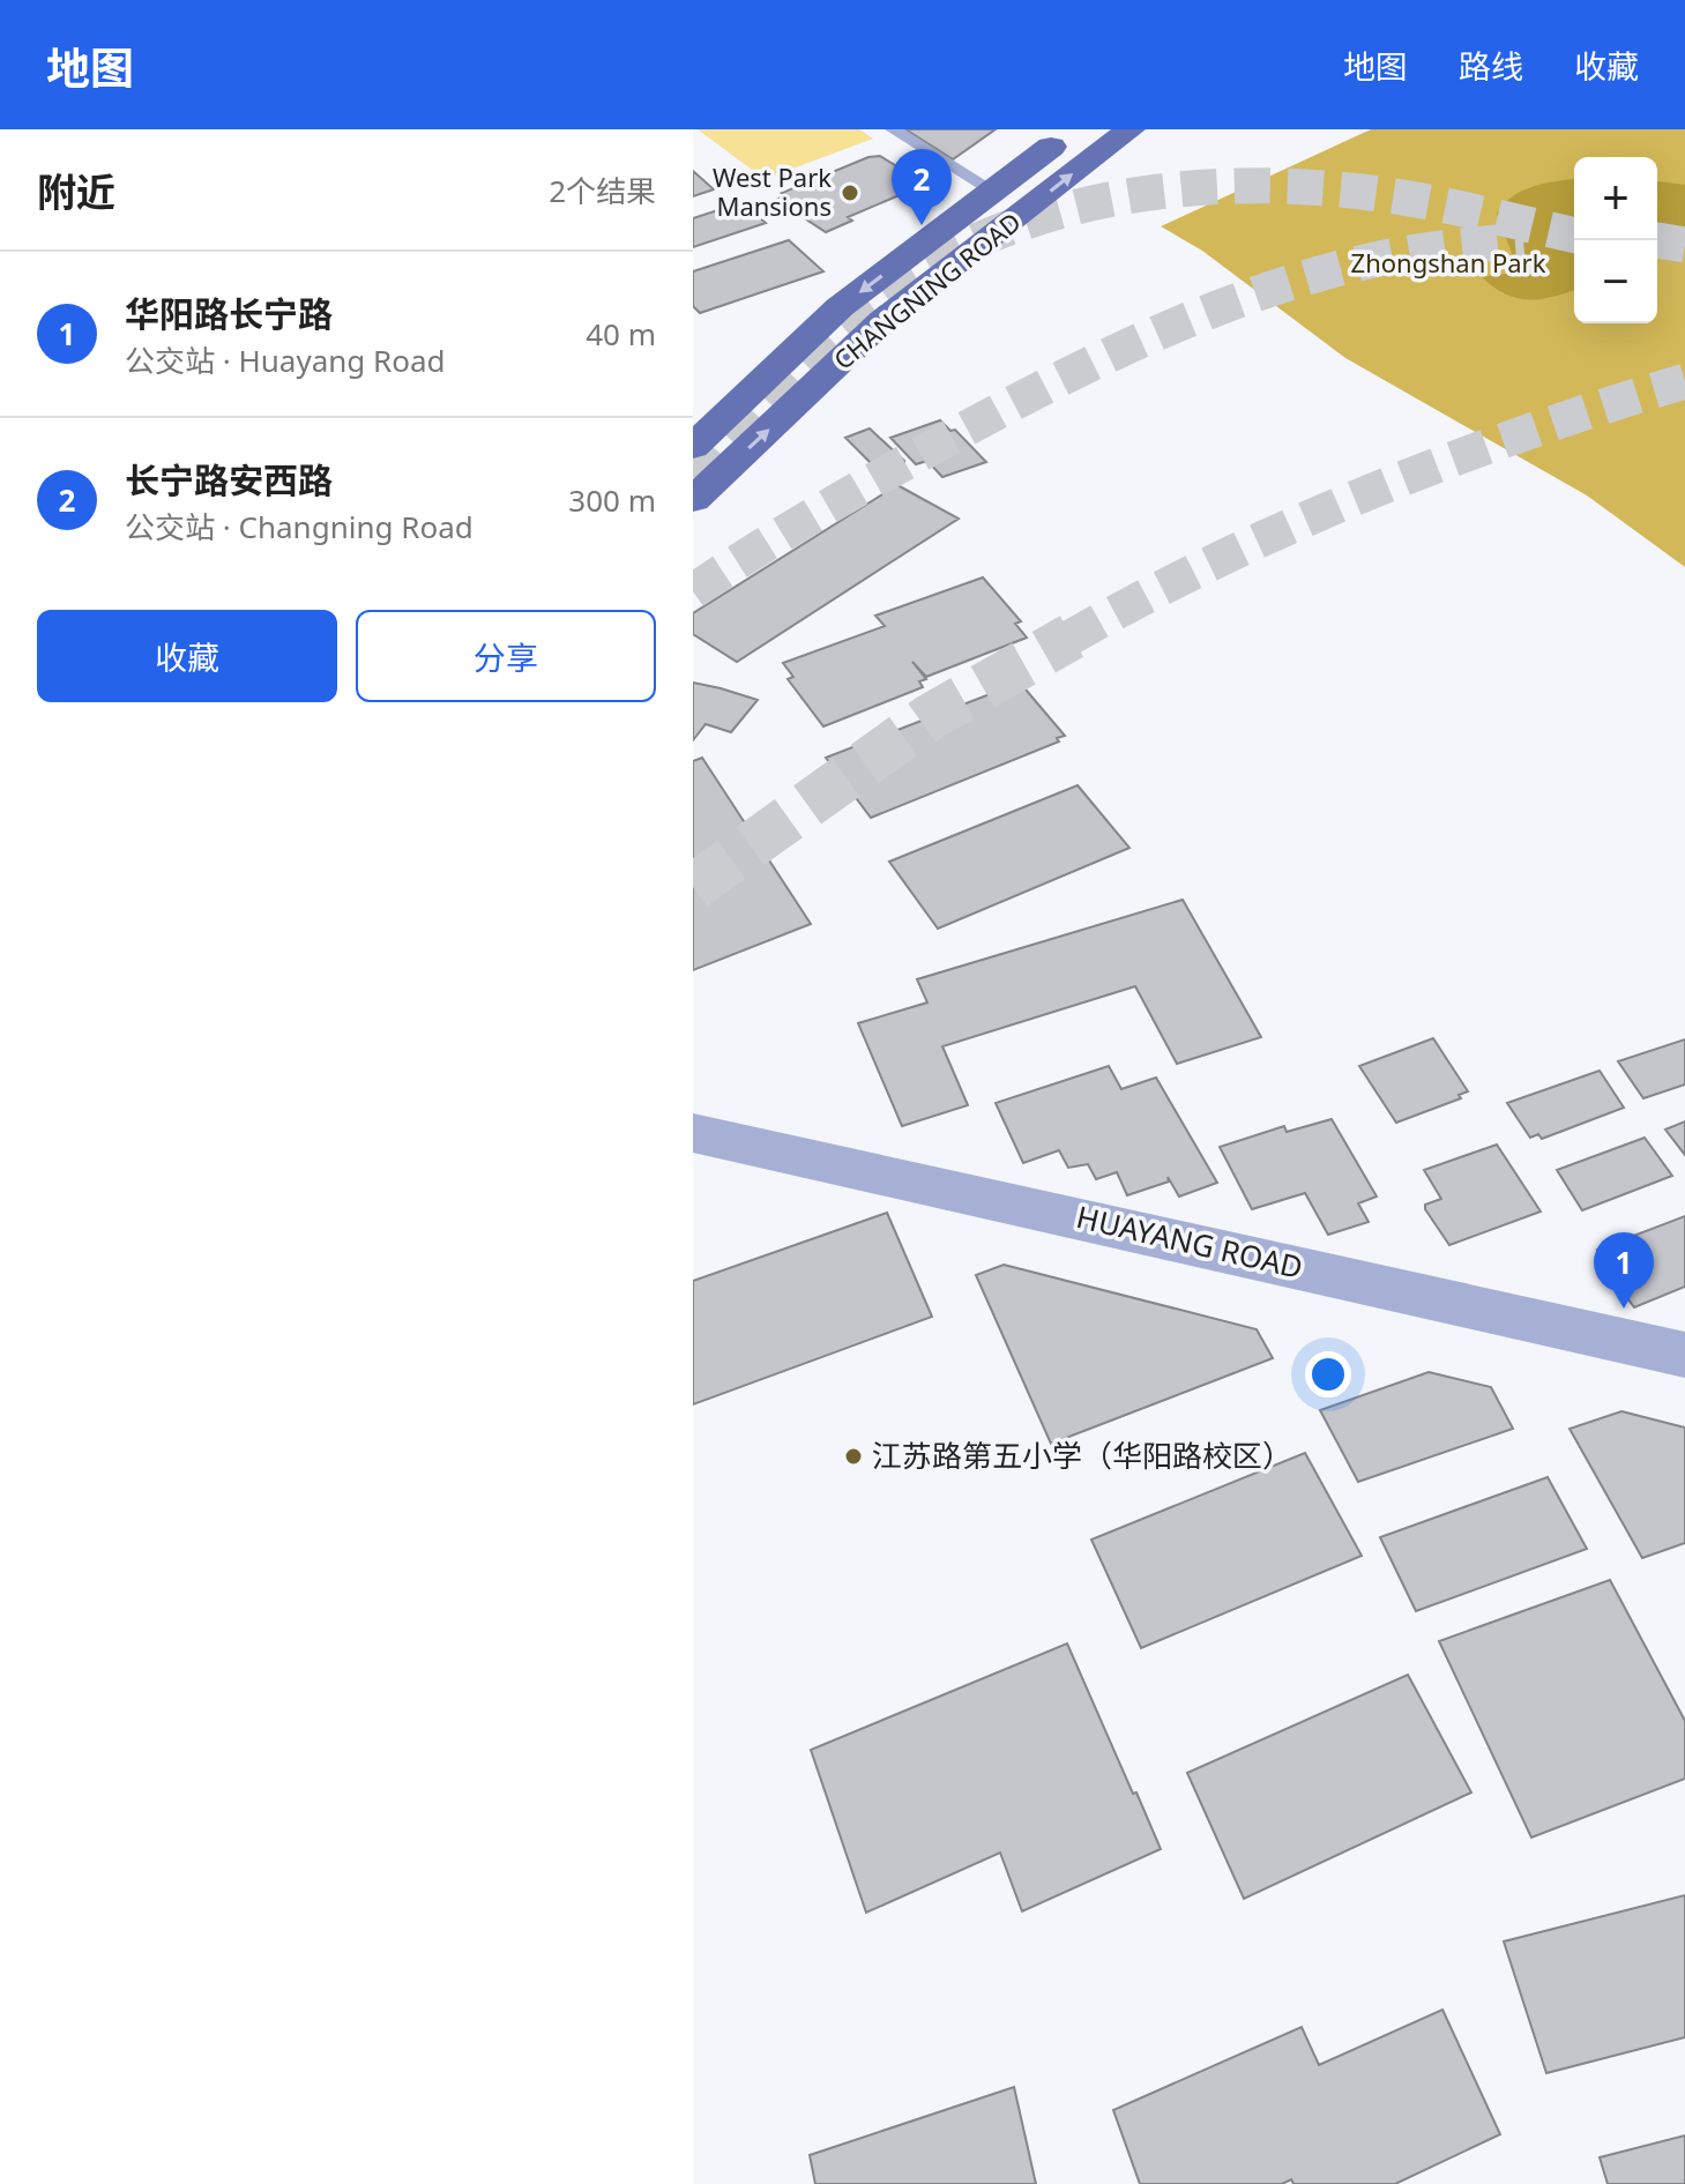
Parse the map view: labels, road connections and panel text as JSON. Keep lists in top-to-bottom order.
{
  "streets": {
    "main road": ["CHANGNING ROAD"],
    "street": ["HUAYANG ROAD"]
  },
  "parks": ["Zhongshan Park"],
  "places": ["West Park Mansions", "江苏路第五小学（华阳路校区）"],
  "page": {
    "header": "地图",
    "nav": ["地图", "路线", "收藏"],
    "heading": ["附近", "2个结果"],
    "pins": ["2", "1"],
    "map_buttons": ["+", "−"],
    "list": [
      {
        "mark": "1",
        "name": "华阳路长宁路",
        "note": "公交站 · Huayang Road",
        "value": "40 m"
      },
      {
        "mark": "2",
        "name": "长宁路安西路",
        "note": "公交站 · Changning Road",
        "value": "300 m"
      }
    ],
    "buttons": ["收藏", "分享"]
  }
}
